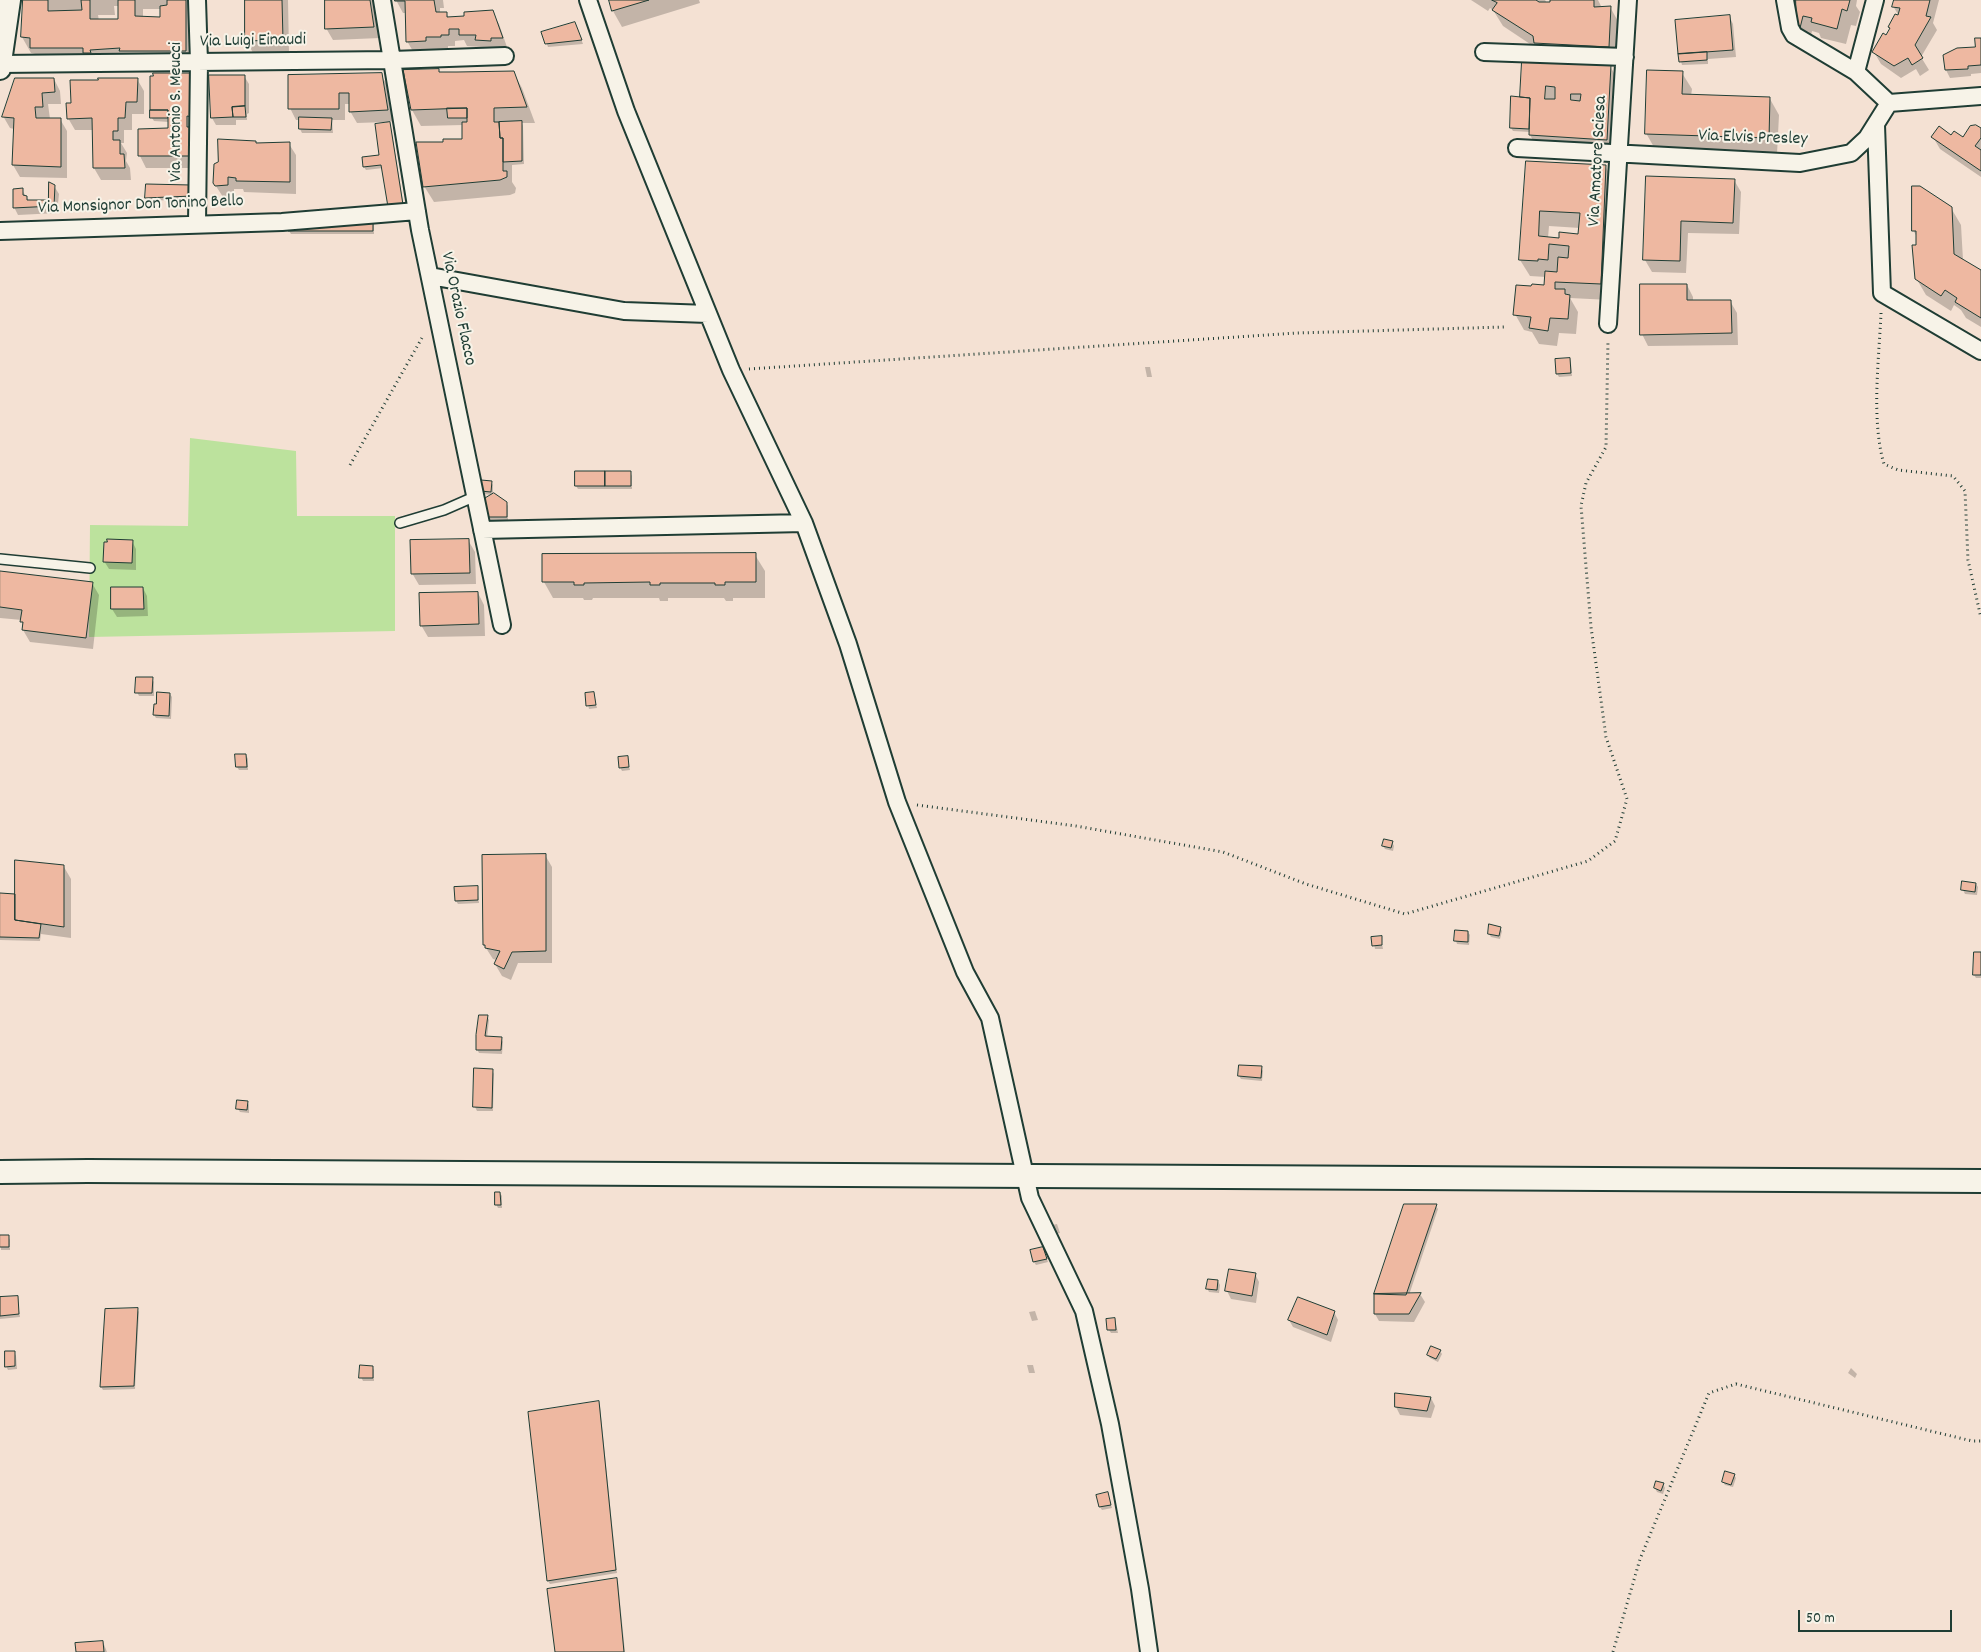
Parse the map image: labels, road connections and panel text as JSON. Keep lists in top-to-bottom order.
{
  "streets": {
    "street": [
      "Via Luigi Einaudi",
      "Via Antonio S. Meucci",
      "Via Elvis Presley",
      "Via Amatore Sciesa",
      "Via Monsignor Don Tonino Bello",
      "Via Orazio Flacco"
    ]
  },
  "crossings": [
    ["Via Luigi Einaudi", "Via Antonio S. Meucci"],
    ["Via Luigi Einaudi", "Via Orazio Flacco"],
    ["Via Antonio S. Meucci", "Via Monsignor Don Tonino Bello"],
    ["Via Elvis Presley", "Via Amatore Sciesa"],
    ["Via Monsignor Don Tonino Bello", "Via Orazio Flacco"]
  ],
  "scale_bar": "50 m"
}
